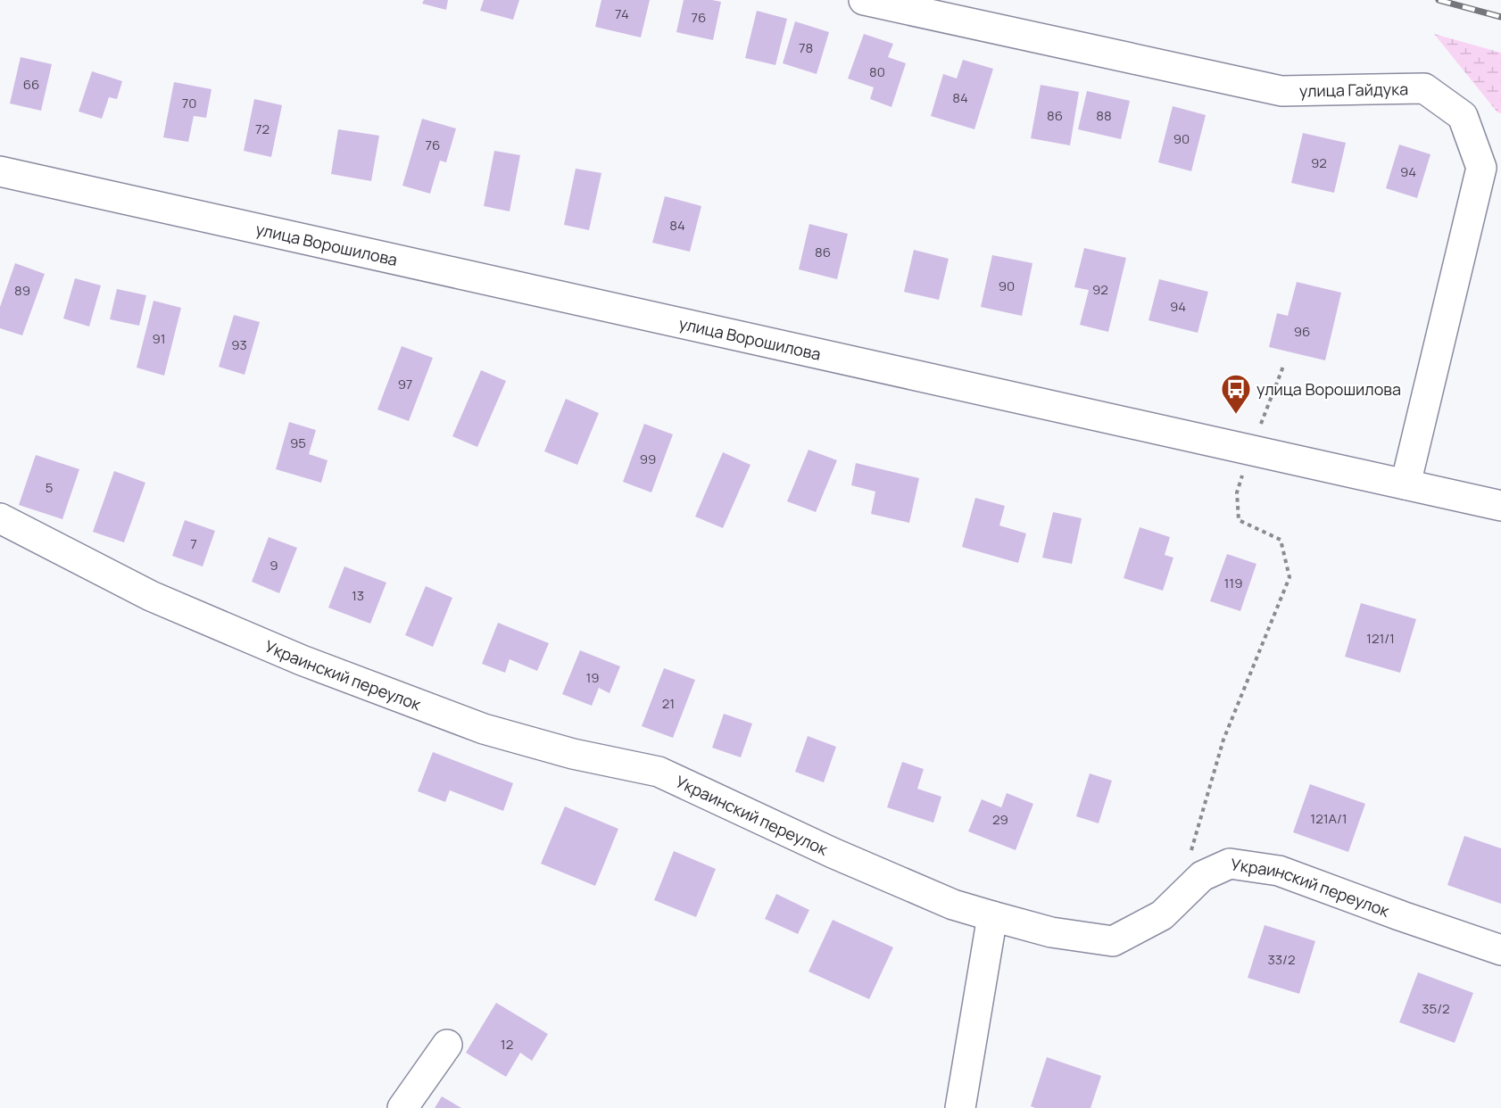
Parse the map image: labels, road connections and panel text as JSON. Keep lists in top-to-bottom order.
{
  "streets": {
    "street": ["улица Гайдука", "улица Ворошилова", "Украинский переулок"]
  },
  "crossings": [
    ["улица Гайдука", "улица Ворошилова"]
  ],
  "places": {
    "bus stop": ["улица Ворошилова"]
  },
  "house_numbers": [
    "74",
    "76",
    "78",
    "80",
    "66",
    "84",
    "70",
    "86",
    "88",
    "72",
    "90",
    "76",
    "92",
    "94",
    "84",
    "86",
    "90",
    "92",
    "89",
    "94",
    "96",
    "91",
    "93",
    "97",
    "95",
    "99",
    "5",
    "7",
    "9",
    "119",
    "13",
    "121/1",
    "19",
    "21",
    "121А/1",
    "29",
    "33/2",
    "35/2",
    "12"
  ]
}
